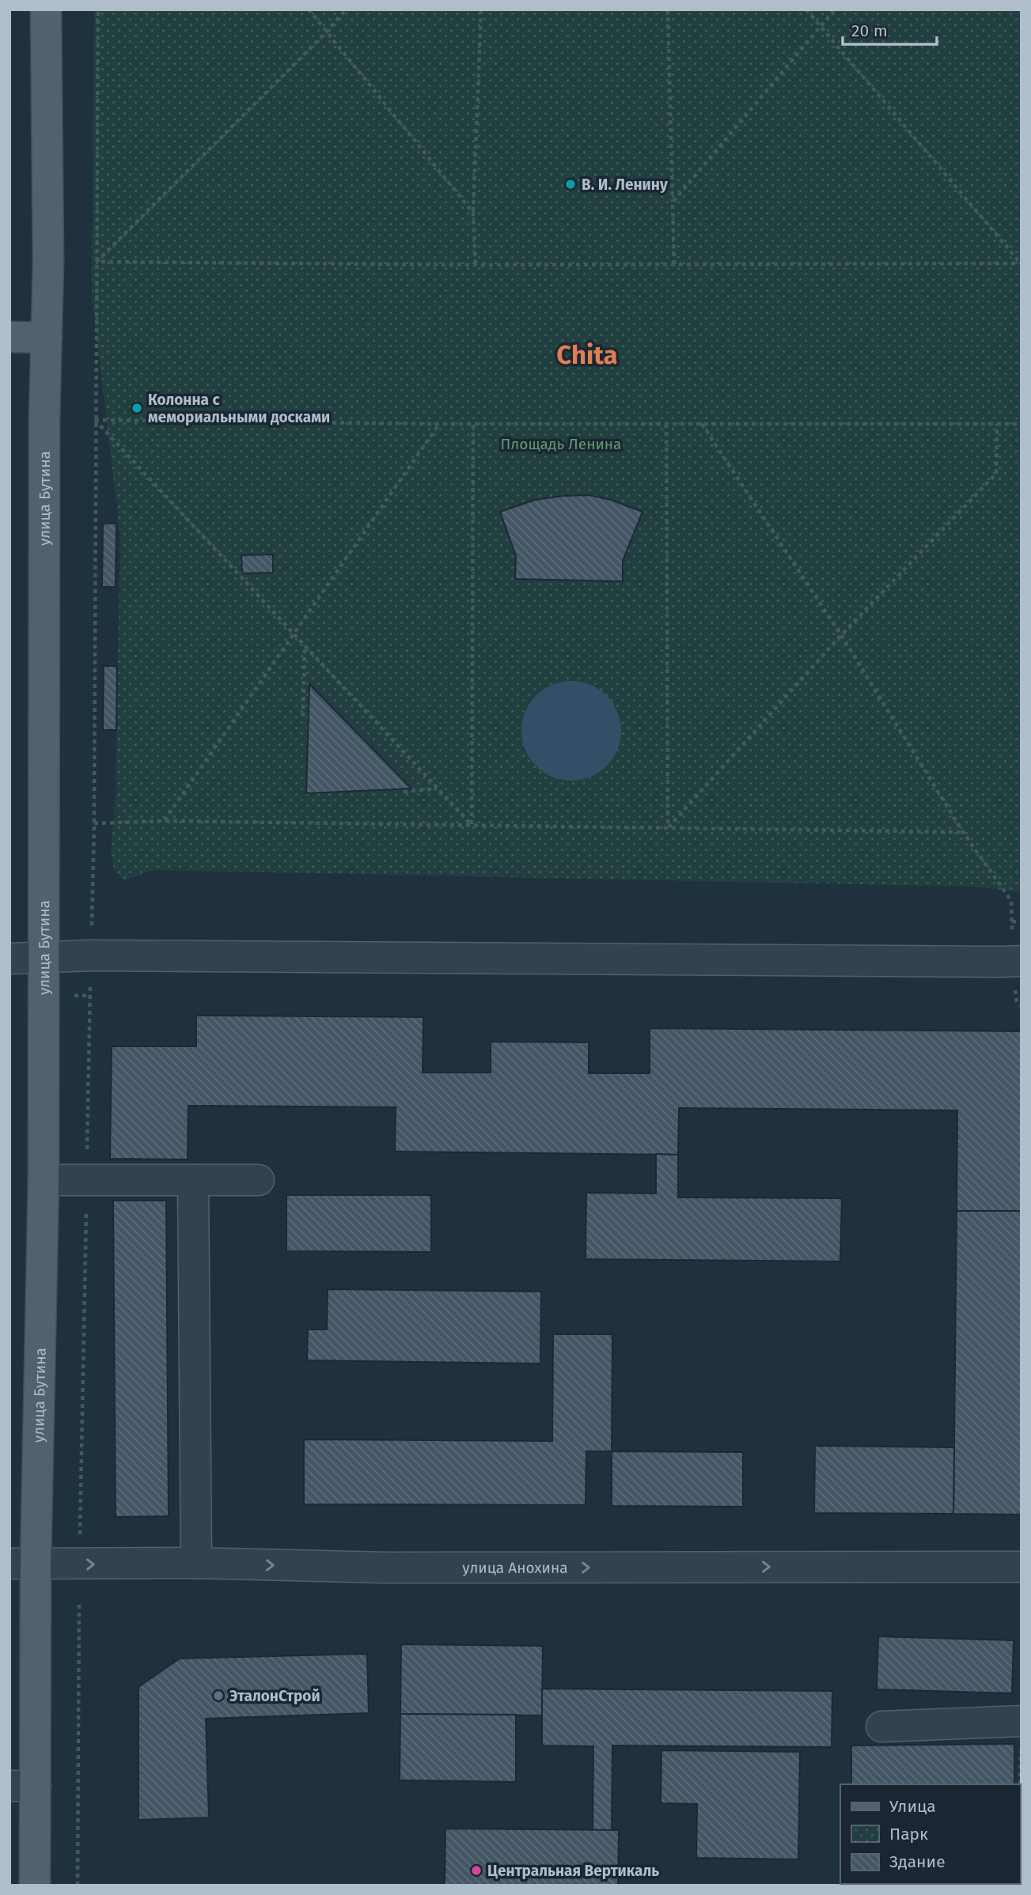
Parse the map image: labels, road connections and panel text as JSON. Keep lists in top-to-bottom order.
{
  "streets": {
    "main road": ["улица Бутина"],
    "street": ["улица Анохина"]
  },
  "crossings": [
    ["улица Бутина", "улица Анохина"]
  ],
  "one_way": ["улица Анохина"],
  "districts": ["Chita"],
  "parks": ["Площадь Ленина"],
  "places": [
    "В. И. Ленину",
    "Колонна с мемориальными досками",
    "ЭталонСтрой",
    "Центральная Вертикаль"
  ],
  "legend": ["Улица", "Парк", "Здание"],
  "scale_bar": "20 m"
}
